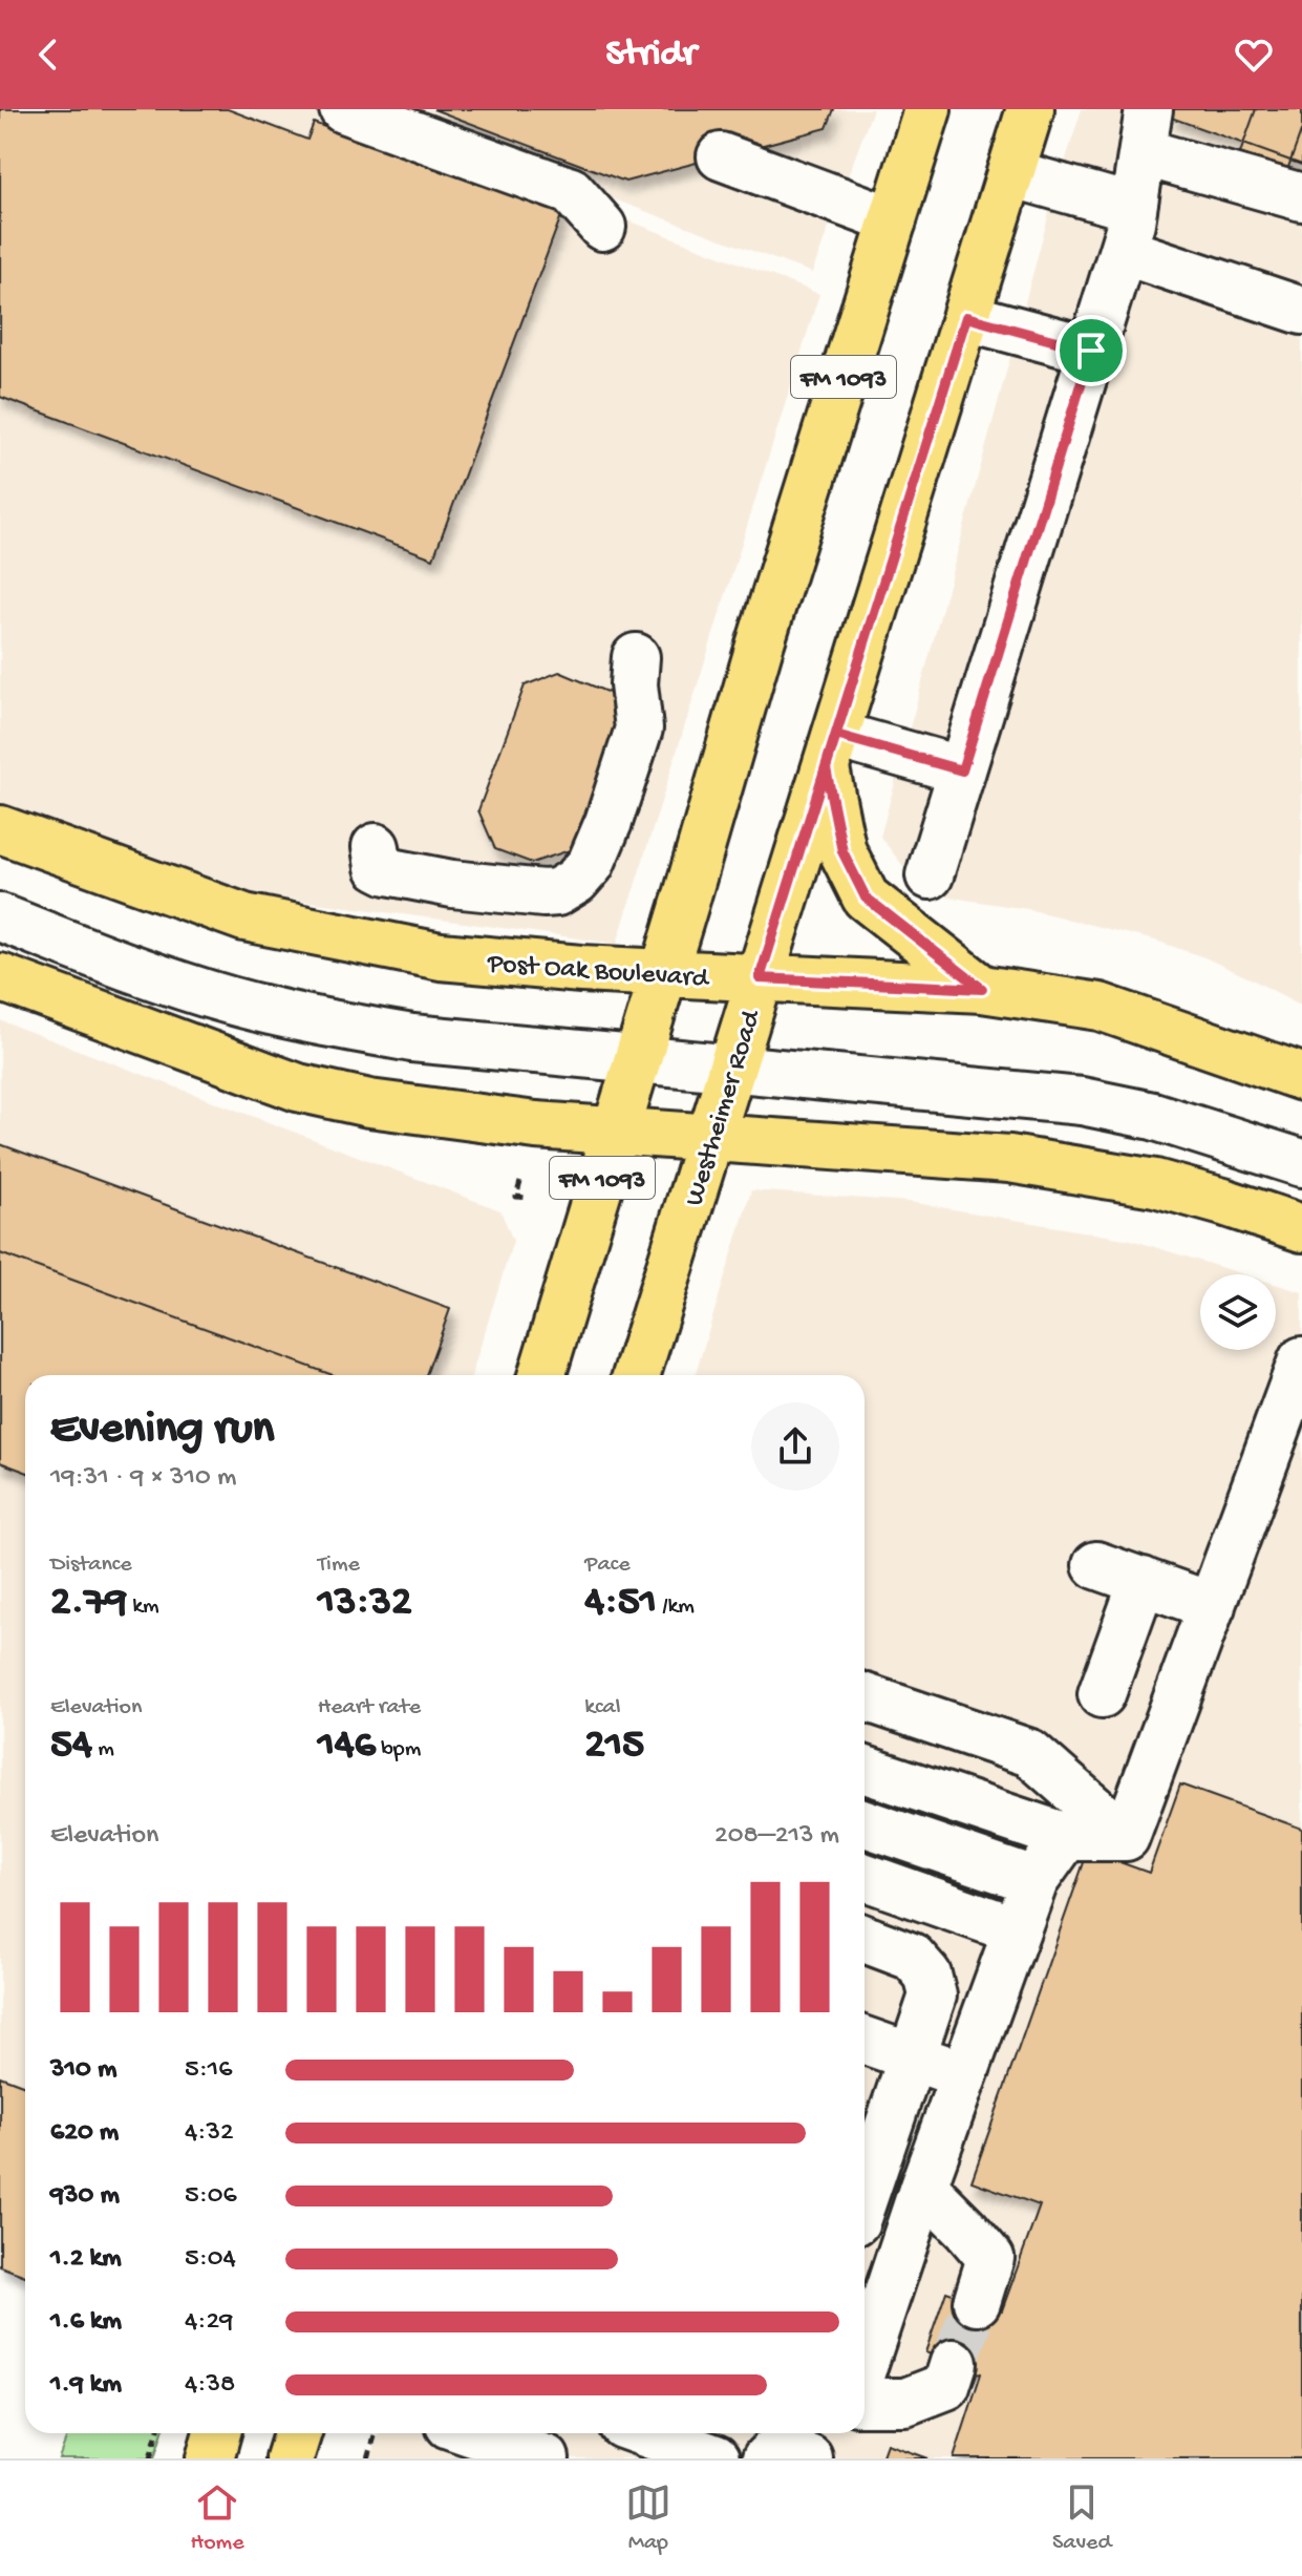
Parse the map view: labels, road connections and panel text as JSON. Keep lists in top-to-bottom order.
{
  "streets": {
    "main road": ["FM 1093", "Post Oak Boulevard", "Westheimer Road"]
  },
  "crossings": [
    ["FM 1093", "Post Oak Boulevard"],
    ["Post Oak Boulevard", "Westheimer Road"]
  ],
  "page": {
    "header": "Stridr",
    "heading": ["Evening run", "19:31 · 9 × 310 m"],
    "stats": [
      ["Distance", "2.79 km"],
      ["Time", "13:32"],
      ["Pace", "4:51 /km"],
      ["Elevation", "54 m"],
      ["Heart rate", "146 bpm"],
      ["kcal", "215"]
    ],
    "chart": ["Elevation", "208–213 m"],
    "list": [
      {
        "name": "310 m",
        "note": "5:16"
      },
      {
        "name": "620 m",
        "note": "4:32"
      },
      {
        "name": "930 m",
        "note": "5:06"
      },
      {
        "name": "1.2 km",
        "note": "5:04"
      },
      {
        "name": "1.6 km",
        "note": "4:29"
      },
      {
        "name": "1.9 km",
        "note": "4:38"
      }
    ],
    "tabs": ["Home", "Map", "Saved"]
  }
}
